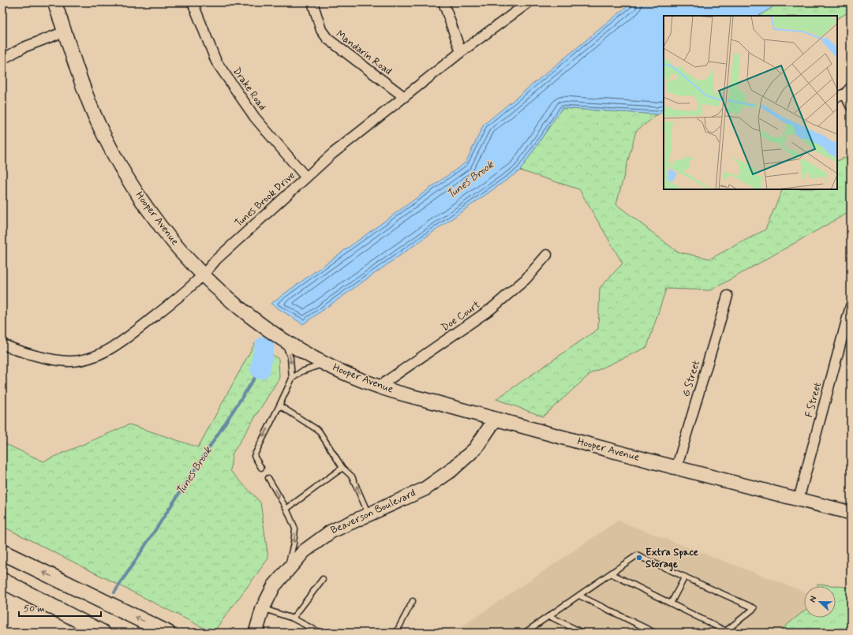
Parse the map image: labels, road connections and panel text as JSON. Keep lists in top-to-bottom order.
{
  "streets": {
    "main road": ["Hooper Avenue", "Beaverson Boulevard"],
    "street": [
      "Mandarin Road",
      "Drake Road",
      "Tunes Brook Drive",
      "Doe Court",
      "G Street",
      "F Street"
    ]
  },
  "crossings": [
    ["Mandarin Road", "Tunes Brook Drive"],
    ["Drake Road", "Tunes Brook Drive"],
    ["Tunes Brook Drive", "Hooper Avenue"],
    ["Hooper Avenue", "Doe Court"],
    ["Hooper Avenue", "G Street"],
    ["Hooper Avenue", "F Street"],
    ["Hooper Avenue", "Beaverson Boulevard"]
  ],
  "water": ["Tunes Brook"],
  "places": ["Extra Space Storage"],
  "scale_bar": "50 m",
  "north": "left"
}
